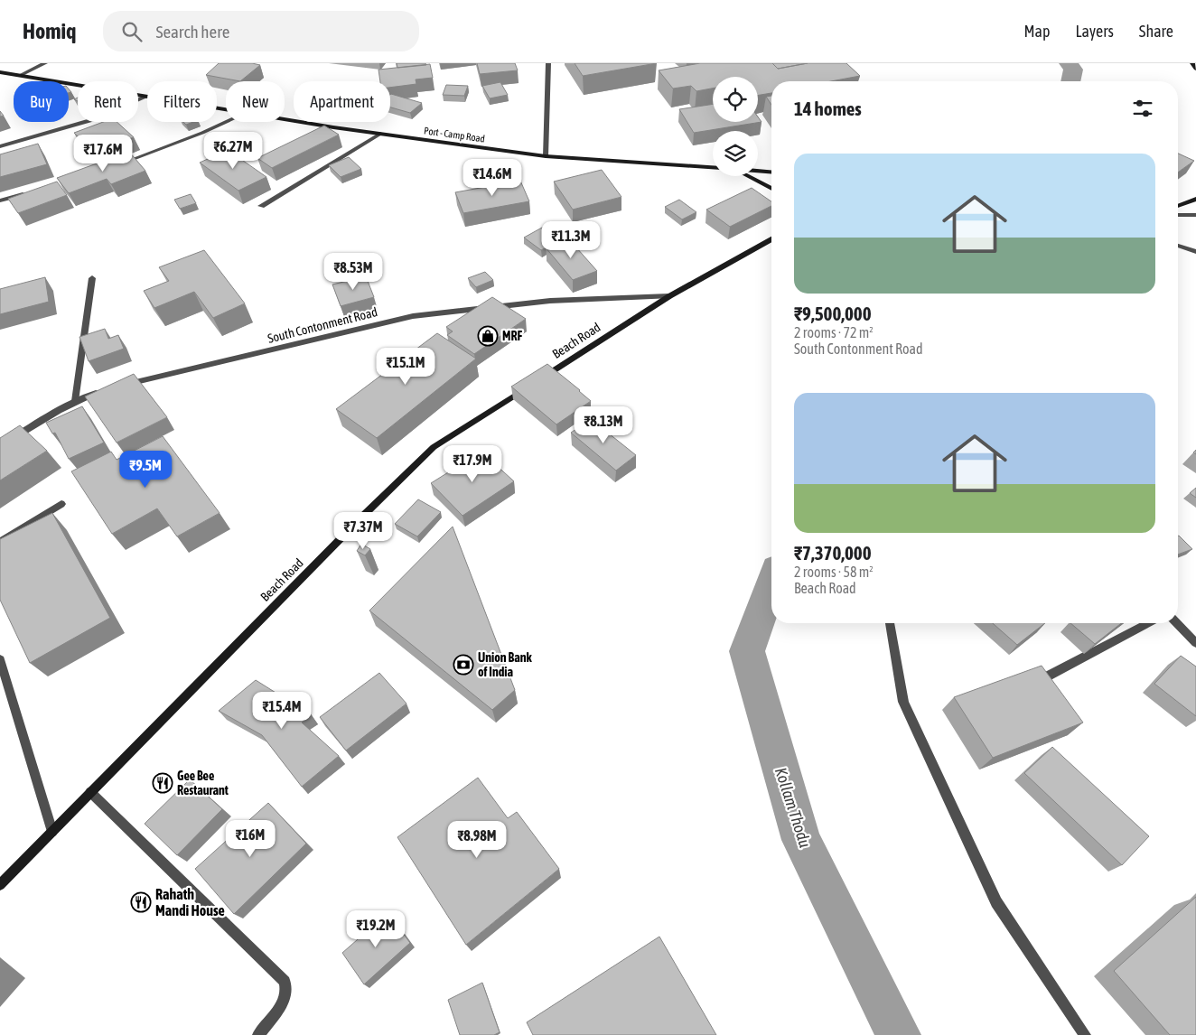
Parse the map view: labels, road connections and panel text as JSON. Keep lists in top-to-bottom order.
{
  "streets": {
    "main road": ["Port - Camp Road", "Beach Road"],
    "street": ["South Contonment Road"]
  },
  "crossings": [
    ["South Contonment Road", "Beach Road"]
  ],
  "water": ["Kollam Thodu"],
  "places": {
    "shop": ["MRF"],
    "bank": ["Union Bank of India"],
    "restaurant": ["Gee Bee Restaurant", "Rahath Mandi House"]
  },
  "page": {
    "header": "Homiq",
    "search": "Search here",
    "nav": ["Map", "Layers", "Share"],
    "chip": [
      "Buy",
      "Rent",
      "Filters",
      "New",
      "Apartment"
    ],
    "heading": "14 homes",
    "price": [
      "₹6.27M",
      "₹17.6M",
      "₹14.6M",
      "₹11.3M",
      "₹8.53M",
      "₹15.1M",
      "₹8.13M",
      "₹17.9M",
      "₹9.5M",
      "₹7.37M",
      "₹15.4M",
      "₹16M",
      "₹8.98M",
      "₹19.2M"
    ],
    "list": [
      {
        "name": "₹9,500,000",
        "note": "2 rooms · 72 m² · South Contonment Road"
      },
      {
        "name": "₹7,370,000",
        "note": "2 rooms · 58 m² · Beach Road"
      }
    ]
  }
}
